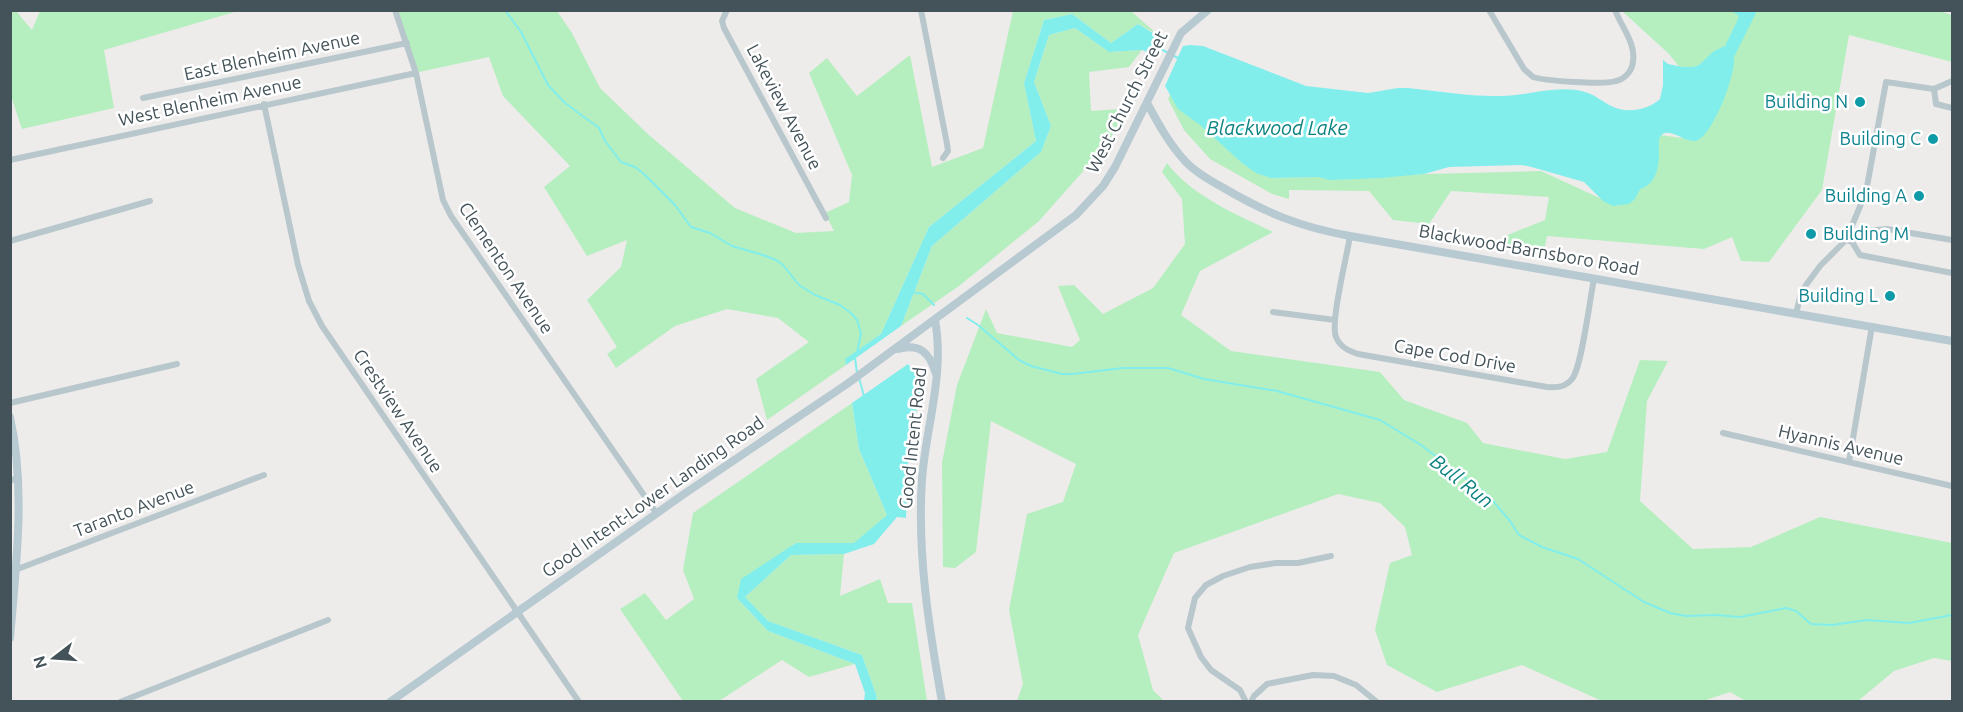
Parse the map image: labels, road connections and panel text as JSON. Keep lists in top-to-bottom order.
{
  "streets": {
    "main road": [
      "West Church Street",
      "Blackwood-Barnsboro Road",
      "Good Intent Road",
      "Good Intent-Lower Landing Road"
    ],
    "street": [
      "East Blenheim Avenue",
      "West Blenheim Avenue",
      "Lakeview Avenue",
      "Clementon Avenue",
      "Cape Cod Drive",
      "Crestview Avenue",
      "Hyannis Avenue",
      "Taranto Avenue"
    ]
  },
  "crossings": [
    ["East Blenheim Avenue", "Clementon Avenue"],
    ["West Blenheim Avenue", "Clementon Avenue"],
    ["West Blenheim Avenue", "Crestview Avenue"],
    ["West Church Street", "Blackwood-Barnsboro Road"],
    ["West Church Street", "Good Intent Road"],
    ["West Church Street", "Good Intent-Lower Landing Road"],
    ["Blackwood-Barnsboro Road", "Cape Cod Drive"],
    ["Clementon Avenue", "Good Intent-Lower Landing Road"],
    ["Crestview Avenue", "Good Intent-Lower Landing Road"],
    ["Good Intent Road", "Good Intent-Lower Landing Road"]
  ],
  "water": ["Blackwood Lake", "Bull Run"],
  "places": [
    "Building N",
    "Building C",
    "Building A",
    "Building M",
    "Building L"
  ],
  "north": "left"
}
